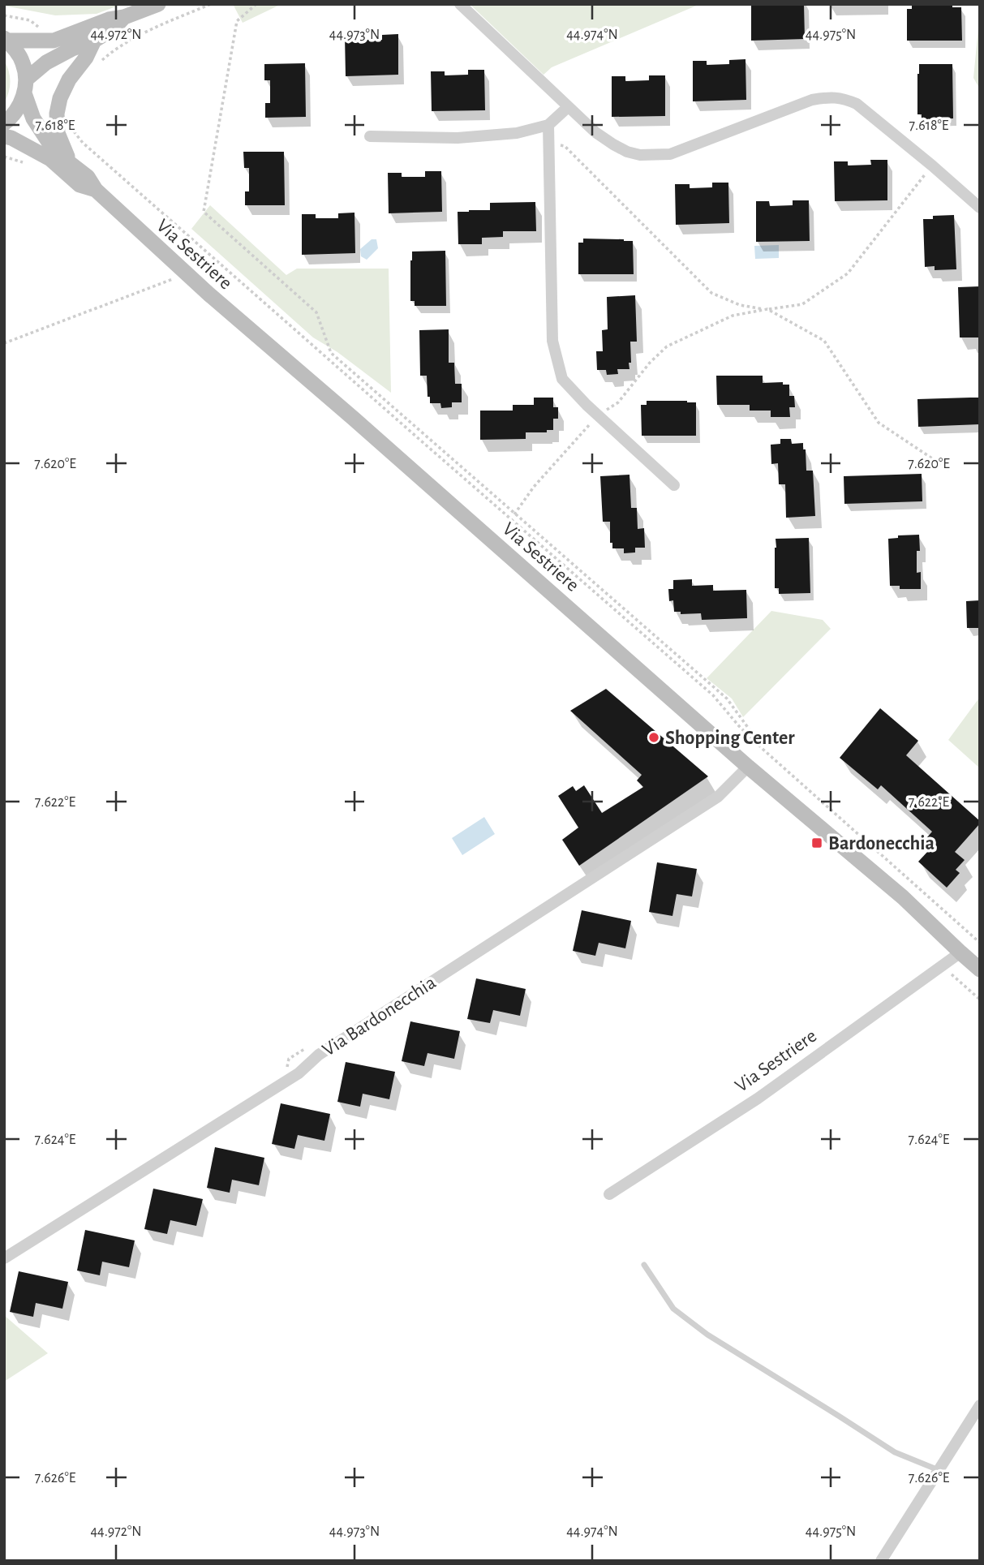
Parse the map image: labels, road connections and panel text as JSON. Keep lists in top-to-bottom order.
{
  "streets": {
    "main road": ["Via Sestriere"],
    "street": ["Via Bardonecchia"]
  },
  "crossings": [
    ["Via Sestriere", "Via Bardonecchia"]
  ],
  "places": {
    "other": ["Shopping Center"],
    "transit": ["Bardonecchia"]
  },
  "coordinates": [
    "44.972°N",
    "44.973°N",
    "44.974°N",
    "44.975°N",
    "7.618°E",
    "7.620°E",
    "7.622°E",
    "7.624°E",
    "7.626°E"
  ]
}
